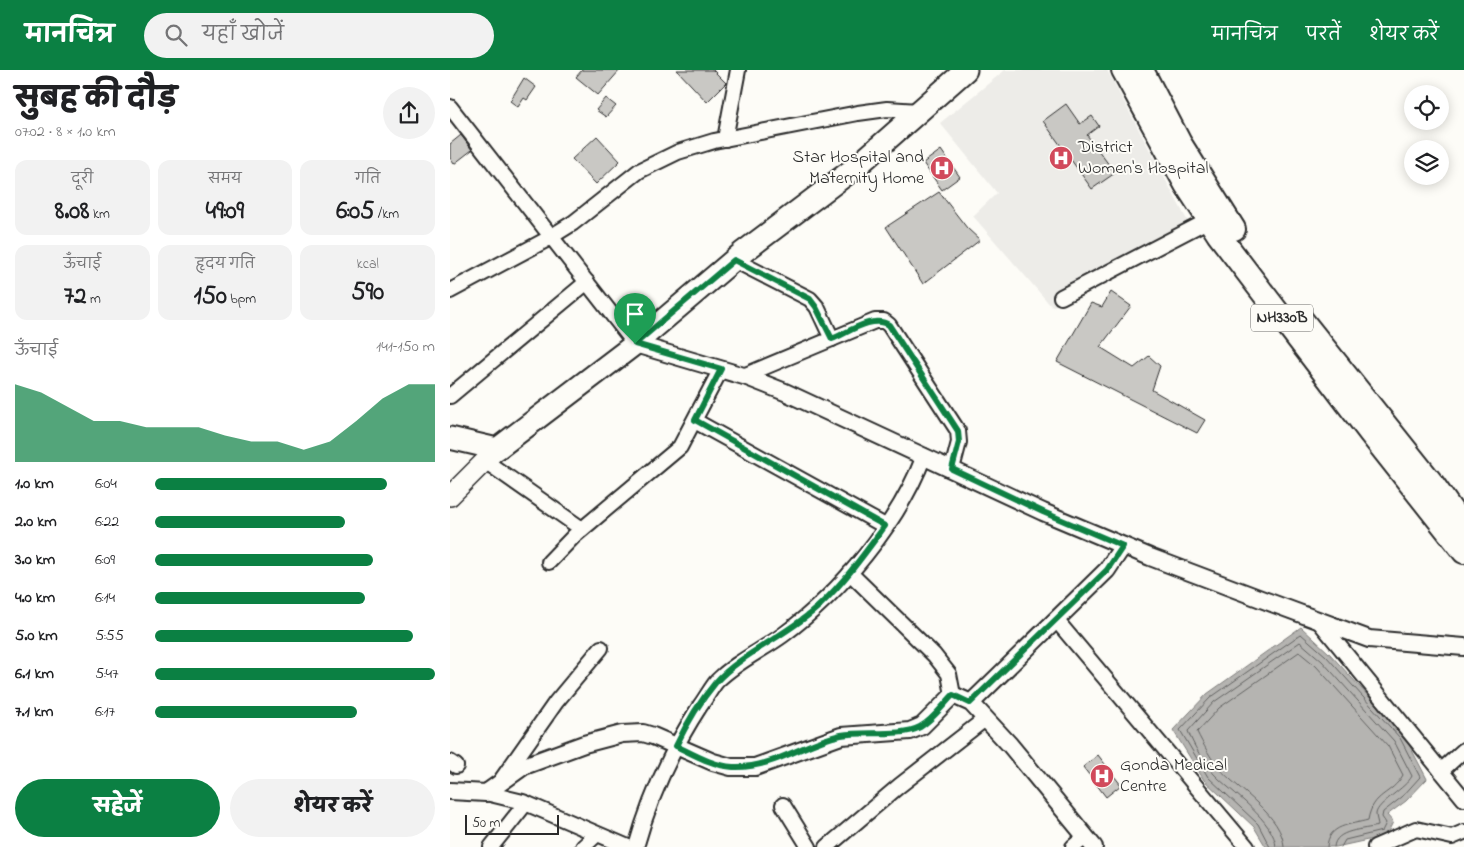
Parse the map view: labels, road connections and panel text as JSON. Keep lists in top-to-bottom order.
{
  "streets": {
    "highway": ["NH330B"]
  },
  "places": {
    "hospital": ["District Women's Hospital", "Star Hospital and Maternity Home", "Gonda Medical Centre"]
  },
  "scale_bar": "50 m",
  "page": {
    "header": "मानचित्र",
    "search": "यहाँ खोजें",
    "nav": ["मानचित्र", "परतें", "शेयर करें"],
    "heading": ["सुबह की दौड़", "07:02 · 8 × 1.0 km"],
    "stats": [
      ["दूरी", "8.08 km"],
      ["समय", "49:09"],
      ["गति", "6:05 /km"],
      ["ऊँचाई", "72 m"],
      ["हृदय गति", "150 bpm"],
      ["kcal", "590"]
    ],
    "chart": ["ऊँचाई", "141–150 m"],
    "list": [
      {
        "name": "1.0 km",
        "note": "6:04"
      },
      {
        "name": "2.0 km",
        "note": "6:22"
      },
      {
        "name": "3.0 km",
        "note": "6:09"
      },
      {
        "name": "4.0 km",
        "note": "6:14"
      },
      {
        "name": "5.0 km",
        "note": "5:55"
      },
      {
        "name": "6.1 km",
        "note": "5:47"
      },
      {
        "name": "7.1 km",
        "note": "6:17"
      }
    ],
    "buttons": ["सहेजें", "शेयर करें"],
    "scale": "50 m"
  }
}
